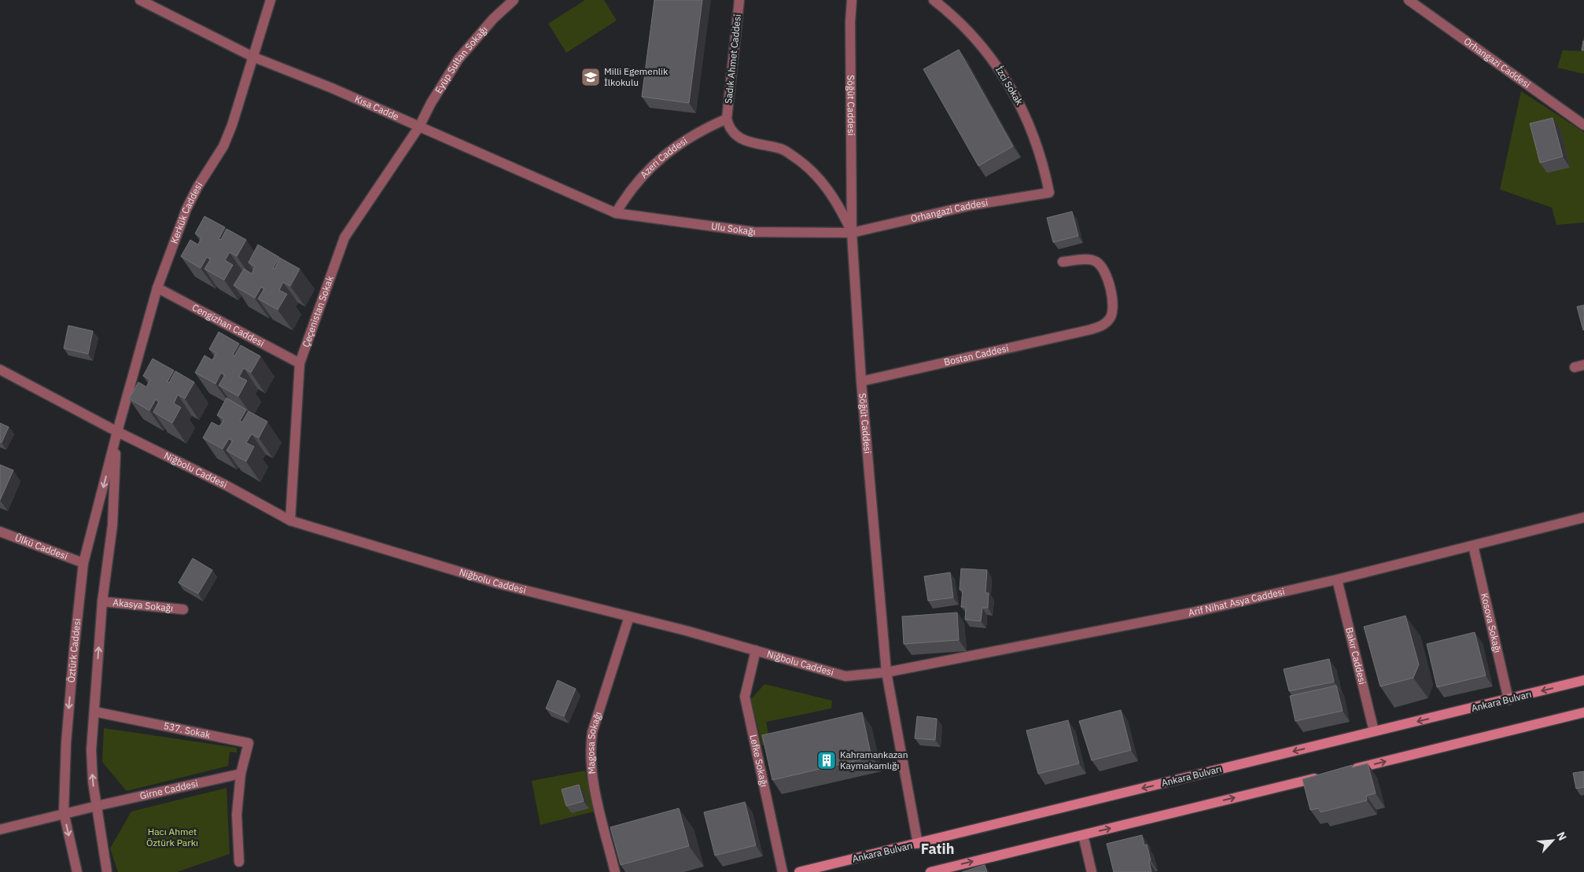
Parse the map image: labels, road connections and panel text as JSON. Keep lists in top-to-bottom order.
{
  "streets": {
    "main road": ["Ankara Bulvarı"],
    "street": [
      "Sadık Ahmet Caddesi",
      "Eyüp Sultan Sokağı",
      "Orhangazi Caddesi",
      "İzci Sokak",
      "Söğüt Caddesi",
      "Kısa Cadde",
      "Azeri Caddesi",
      "Kerkük Caddesi",
      "Ulu Sokağı",
      "Çeçenistan Sokak",
      "Cengizhan Caddesi",
      "Bostan Caddesi",
      "Niğbolu Caddesi",
      "Ülkü Caddesi",
      "Arif Nihat Asya Caddesi",
      "Akasya Sokağı",
      "Kosova Sokağı",
      "Öztürk Caddesi",
      "Bakır Caddesi",
      "537. Sokak",
      "Magosa Sokağı",
      "Lefke Sokağı",
      "Girne Caddesi"
    ]
  },
  "crossings": [
    ["Sadık Ahmet Caddesi", "Azeri Caddesi"],
    ["Eyüp Sultan Sokağı", "Kısa Cadde"],
    ["Eyüp Sultan Sokağı", "Çeçenistan Sokak"],
    ["Orhangazi Caddesi", "İzci Sokak"],
    ["Orhangazi Caddesi", "Söğüt Caddesi"],
    ["Orhangazi Caddesi", "Ulu Sokağı"],
    ["Söğüt Caddesi", "Ulu Sokağı"],
    ["Söğüt Caddesi", "Bostan Caddesi"],
    ["Söğüt Caddesi", "Niğbolu Caddesi"],
    ["Söğüt Caddesi", "Arif Nihat Asya Caddesi"],
    ["Söğüt Caddesi", "Ankara Bulvarı"],
    ["Kısa Cadde", "Azeri Caddesi"],
    ["Kısa Cadde", "Kerkük Caddesi"],
    ["Kısa Cadde", "Ulu Sokağı"],
    ["Kısa Cadde", "Çeçenistan Sokak"],
    ["Azeri Caddesi", "Ulu Sokağı"],
    ["Kerkük Caddesi", "Cengizhan Caddesi"],
    ["Kerkük Caddesi", "Niğbolu Caddesi"],
    ["Kerkük Caddesi", "Öztürk Caddesi"],
    ["Çeçenistan Sokak", "Cengizhan Caddesi"],
    ["Çeçenistan Sokak", "Niğbolu Caddesi"],
    ["Niğbolu Caddesi", "Arif Nihat Asya Caddesi"],
    ["Niğbolu Caddesi", "Öztürk Caddesi"],
    ["Niğbolu Caddesi", "Magosa Sokağı"],
    ["Niğbolu Caddesi", "Lefke Sokağı"],
    ["Ülkü Caddesi", "Öztürk Caddesi"],
    ["Arif Nihat Asya Caddesi", "Kosova Sokağı"],
    ["Arif Nihat Asya Caddesi", "Bakır Caddesi"],
    ["Kosova Sokağı", "Ankara Bulvarı"],
    ["Öztürk Caddesi", "Girne Caddesi"],
    ["Bakır Caddesi", "Ankara Bulvarı"],
    ["537. Sokak", "Girne Caddesi"]
  ],
  "districts": ["Fatih"],
  "parks": ["Hacı Ahmet Öztürk Parkı"],
  "places": {
    "school or university": ["Milli Egemenlik İlkokulu"],
    "building": ["Kahramankazan Kaymakamlığı"]
  },
  "north": "top right"
}
